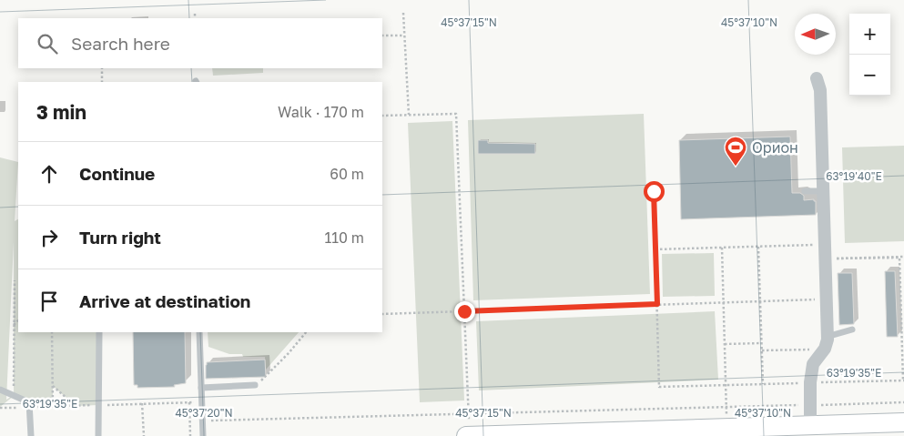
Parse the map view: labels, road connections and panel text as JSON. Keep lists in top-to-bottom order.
{
  "places": {
    "sports": ["Орион"]
  },
  "north": "left",
  "page": {
    "map_buttons": ["+", "−"],
    "search": "Search here",
    "heading": ["3 min", "Walk · 170 m"],
    "list": [
      ["Continue", "60 m"],
      ["Turn right", "110 m"],
      "Arrive at destination"
    ]
  },
  "coordinates": [
    "45°37'15\"N",
    "45°37'10\"N",
    "63°19'40\"E",
    "63°19'35\"E",
    "45°37'20\"N"
  ]
}
